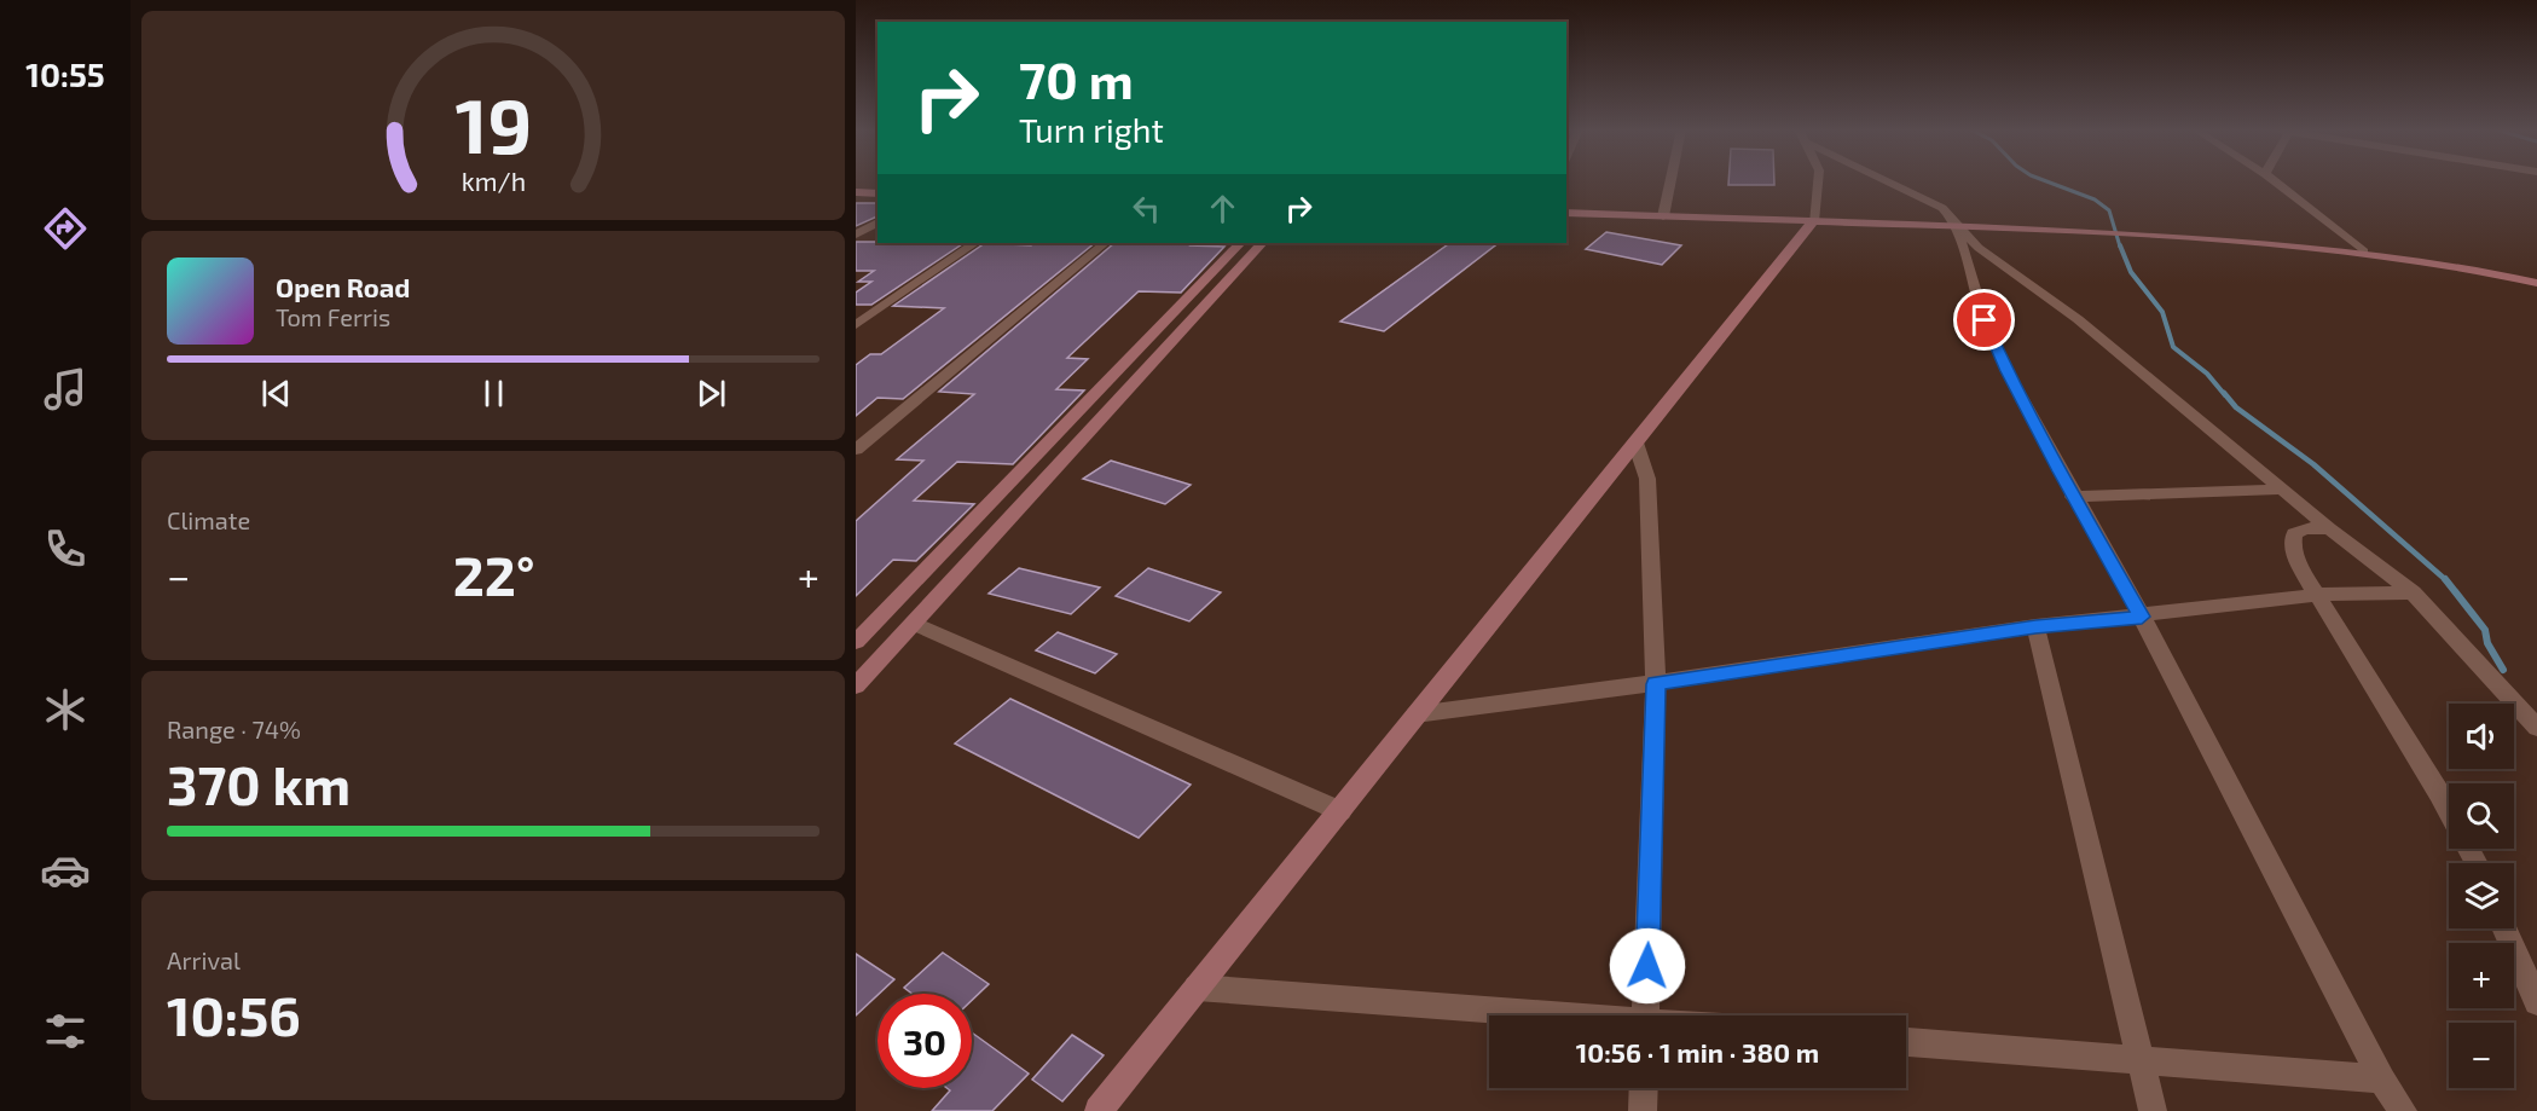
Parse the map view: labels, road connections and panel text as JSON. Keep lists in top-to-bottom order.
{
  "page": {
    "tabs": "10:55",
    "turn": ["70 m", "Turn right"],
    "song": ["Open Road", "Tom Ferris"],
    "tile": [
      "Climate",
      ["Range · 74%", "370 km"],
      ["Arrival", "10:56"]
    ],
    "heat": ["−", "22°", "+"],
    "map_buttons": ["+", "−"],
    "limit": "30",
    "trip": "10:56 · 1 min · 380 m",
    "gauge": ["19", "km/h"]
  }
}
